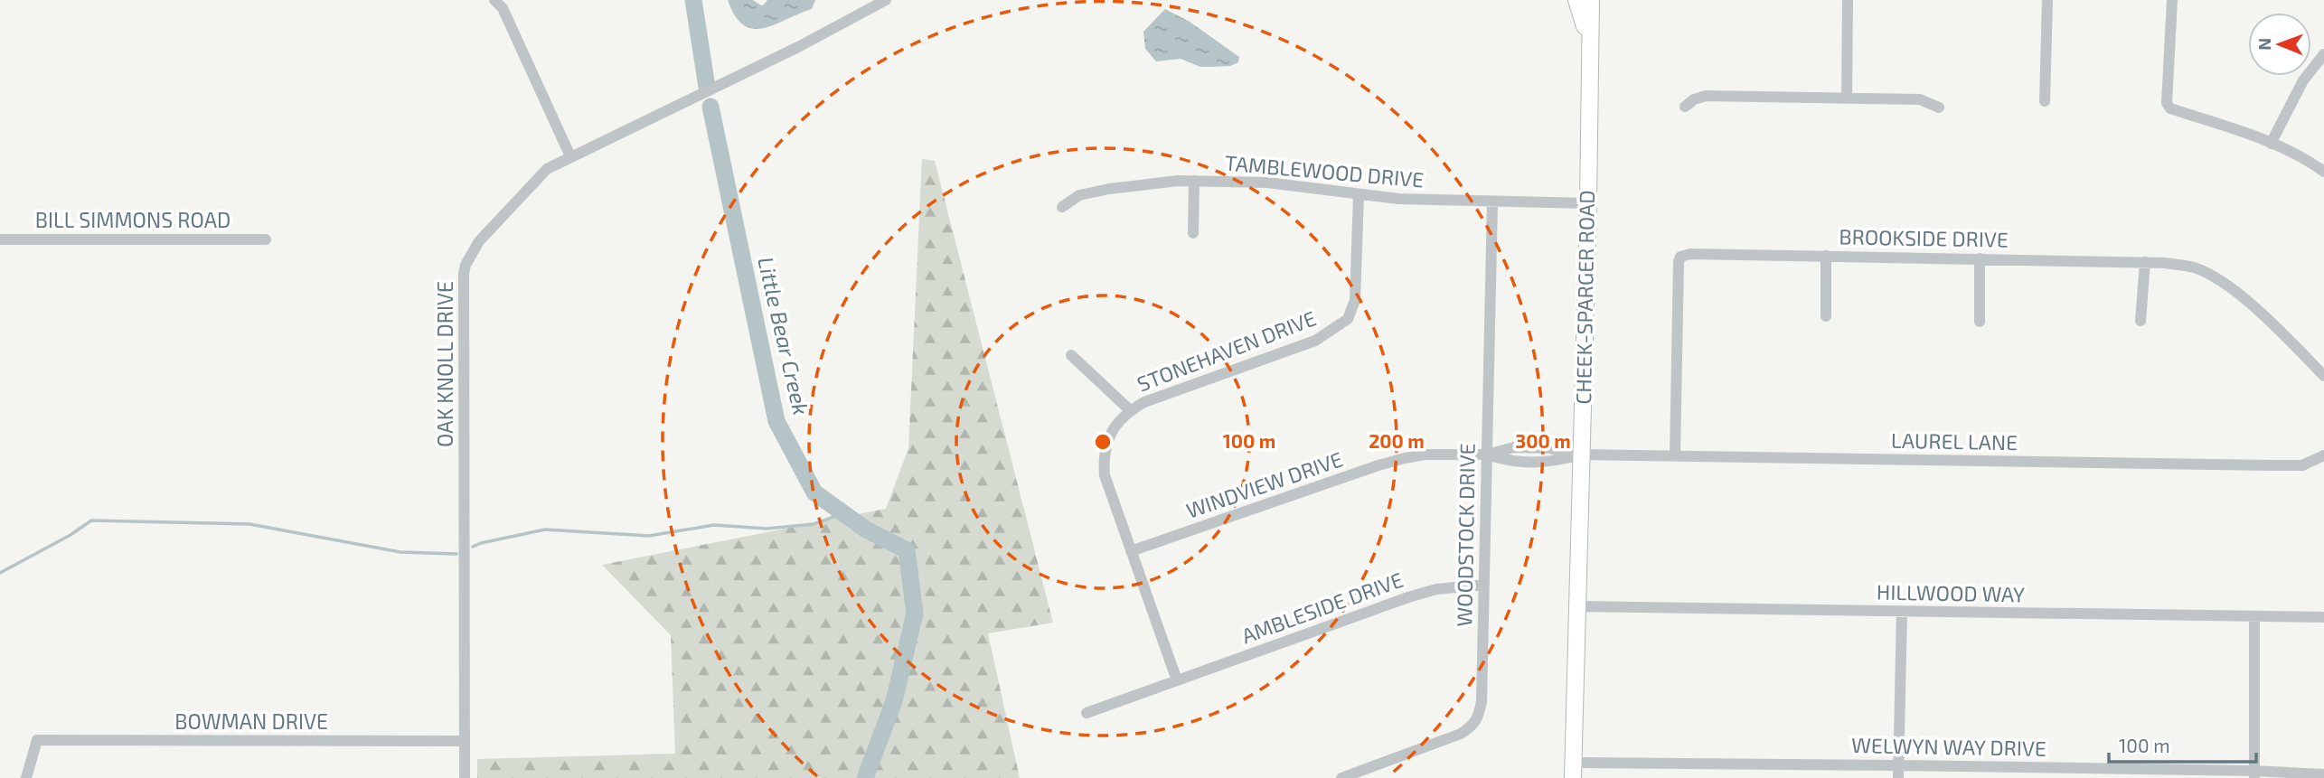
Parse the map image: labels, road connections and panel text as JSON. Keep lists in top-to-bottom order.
{
  "streets": {
    "main road": ["CHEEK-SPARGER ROAD"],
    "street": [
      "TAMBLEWOOD DRIVE",
      "BILL SIMMONS ROAD",
      "BROOKSIDE DRIVE",
      "STONEHAVEN DRIVE",
      "OAK KNOLL DRIVE",
      "LAUREL LANE",
      "WINDVIEW DRIVE",
      "WOODSTOCK DRIVE",
      "HILLWOOD WAY",
      "AMBLESIDE DRIVE",
      "BOWMAN DRIVE",
      "WELWYN WAY DRIVE"
    ]
  },
  "crossings": [
    ["TAMBLEWOOD DRIVE", "CHEEK-SPARGER ROAD"],
    ["TAMBLEWOOD DRIVE", "STONEHAVEN DRIVE"],
    ["TAMBLEWOOD DRIVE", "WOODSTOCK DRIVE"],
    ["BROOKSIDE DRIVE", "LAUREL LANE"],
    ["CHEEK-SPARGER ROAD", "LAUREL LANE"],
    ["CHEEK-SPARGER ROAD", "WINDVIEW DRIVE"],
    ["CHEEK-SPARGER ROAD", "HILLWOOD WAY"],
    ["CHEEK-SPARGER ROAD", "WELWYN WAY DRIVE"],
    ["STONEHAVEN DRIVE", "WINDVIEW DRIVE"],
    ["STONEHAVEN DRIVE", "AMBLESIDE DRIVE"],
    ["OAK KNOLL DRIVE", "BOWMAN DRIVE"],
    ["LAUREL LANE", "WINDVIEW DRIVE"],
    ["WINDVIEW DRIVE", "WOODSTOCK DRIVE"],
    ["WOODSTOCK DRIVE", "AMBLESIDE DRIVE"]
  ],
  "water": ["Little Bear Creek"],
  "scale_bar": "100 m",
  "north": "left",
  "rings": ["100 m", "200 m", "300 m"]
}
